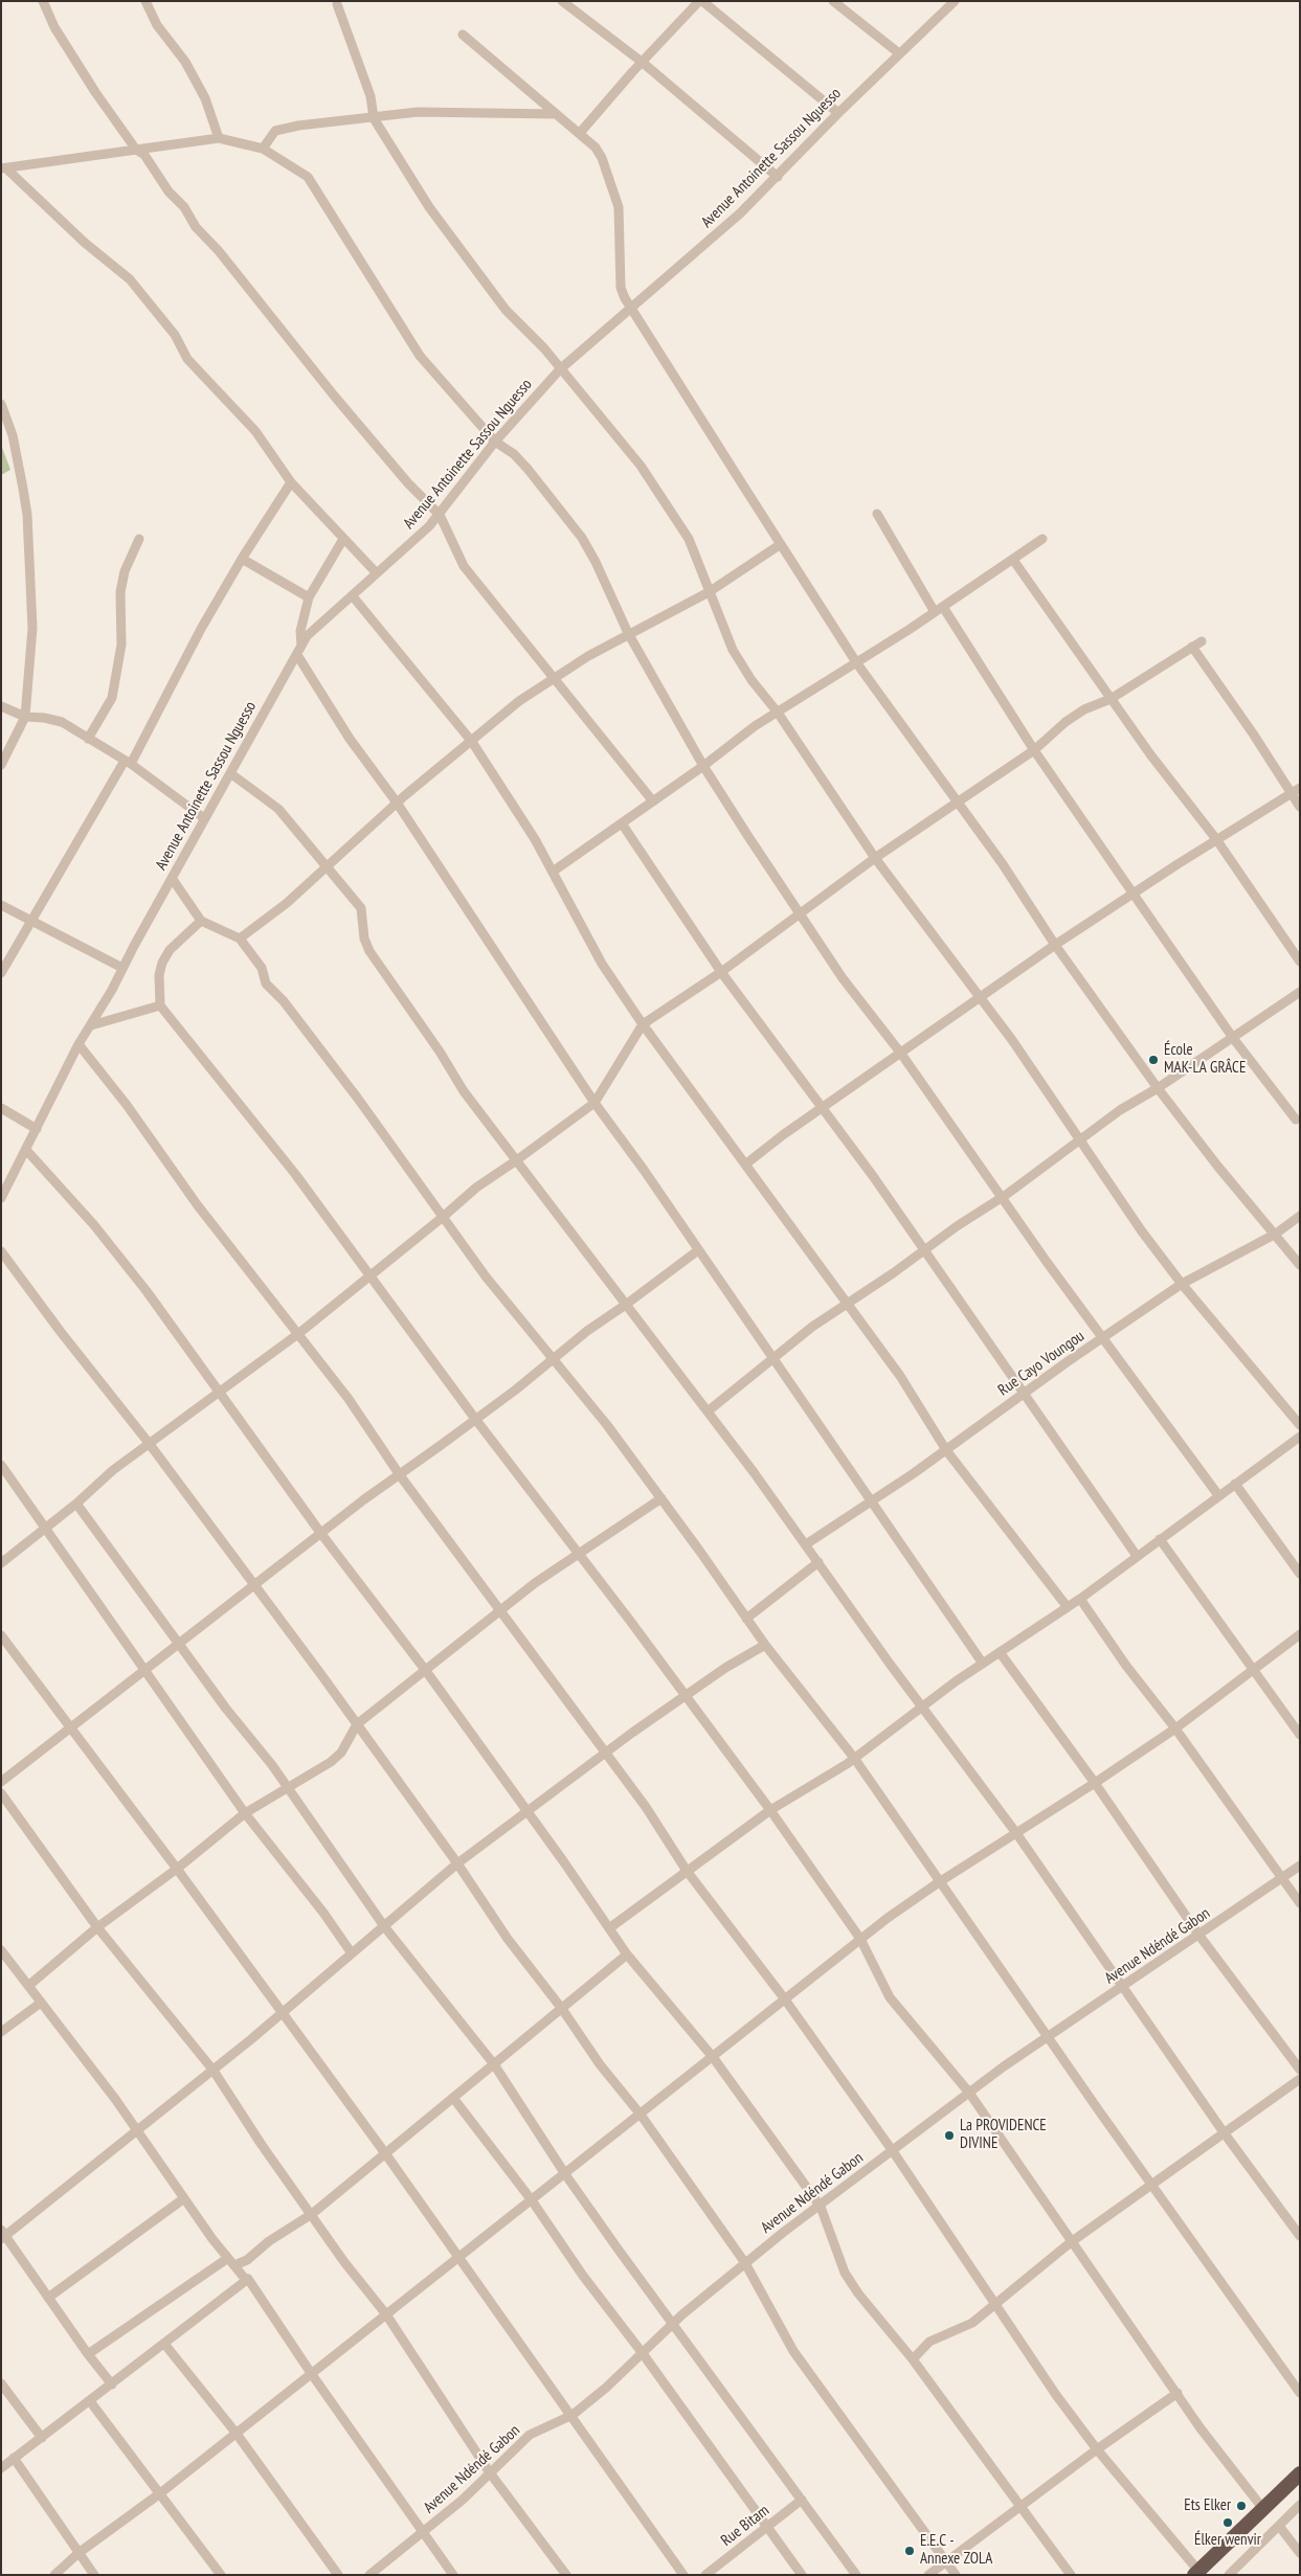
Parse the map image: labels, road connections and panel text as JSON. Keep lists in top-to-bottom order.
{
  "streets": {
    "street": [
      "Avenue Antoinette Sassou Nguesso",
      "Rue Cayo Voungou",
      "Avenue Ndéndé Gabon",
      "Rue Bitam"
    ]
  },
  "places": [
    "École MAK-LA GRÂCE",
    "La PROVIDENCE DIVINE",
    "Ets Elker",
    "Élker wenvir",
    "E.E.C - Annexe ZOLA"
  ]
}
